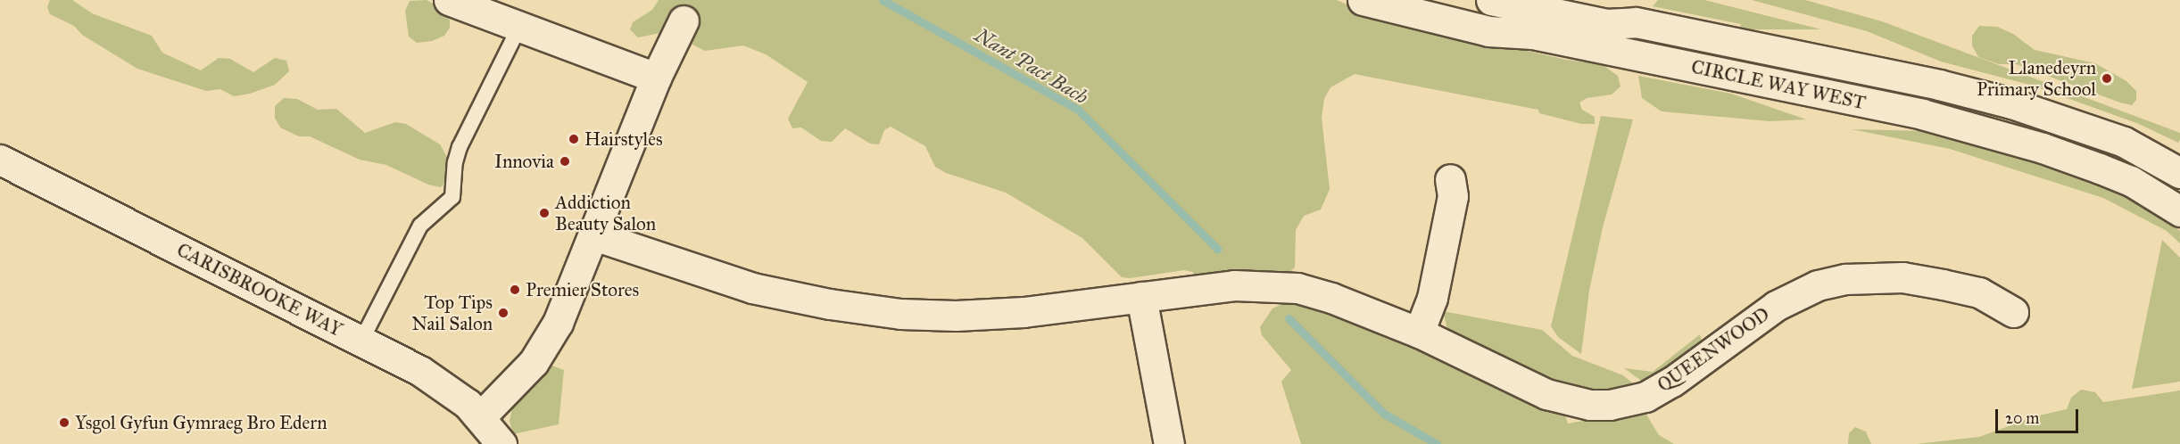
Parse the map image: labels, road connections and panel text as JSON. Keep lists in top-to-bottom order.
{
  "streets": {
    "street": ["CIRCLE WAY WEST", "CARISBROOKE WAY", "QUEENWOOD"]
  },
  "water": ["Nant Pact Bach"],
  "places": [
    "Llanedeyrn Primary School",
    "Hairstyles",
    "Innovia",
    "Addiction Beauty Salon",
    "Premier Stores",
    "Top Tips Nail Salon",
    "Ysgol Gyfun Gymraeg Bro Edern"
  ],
  "scale_bar": "20 m"
}
